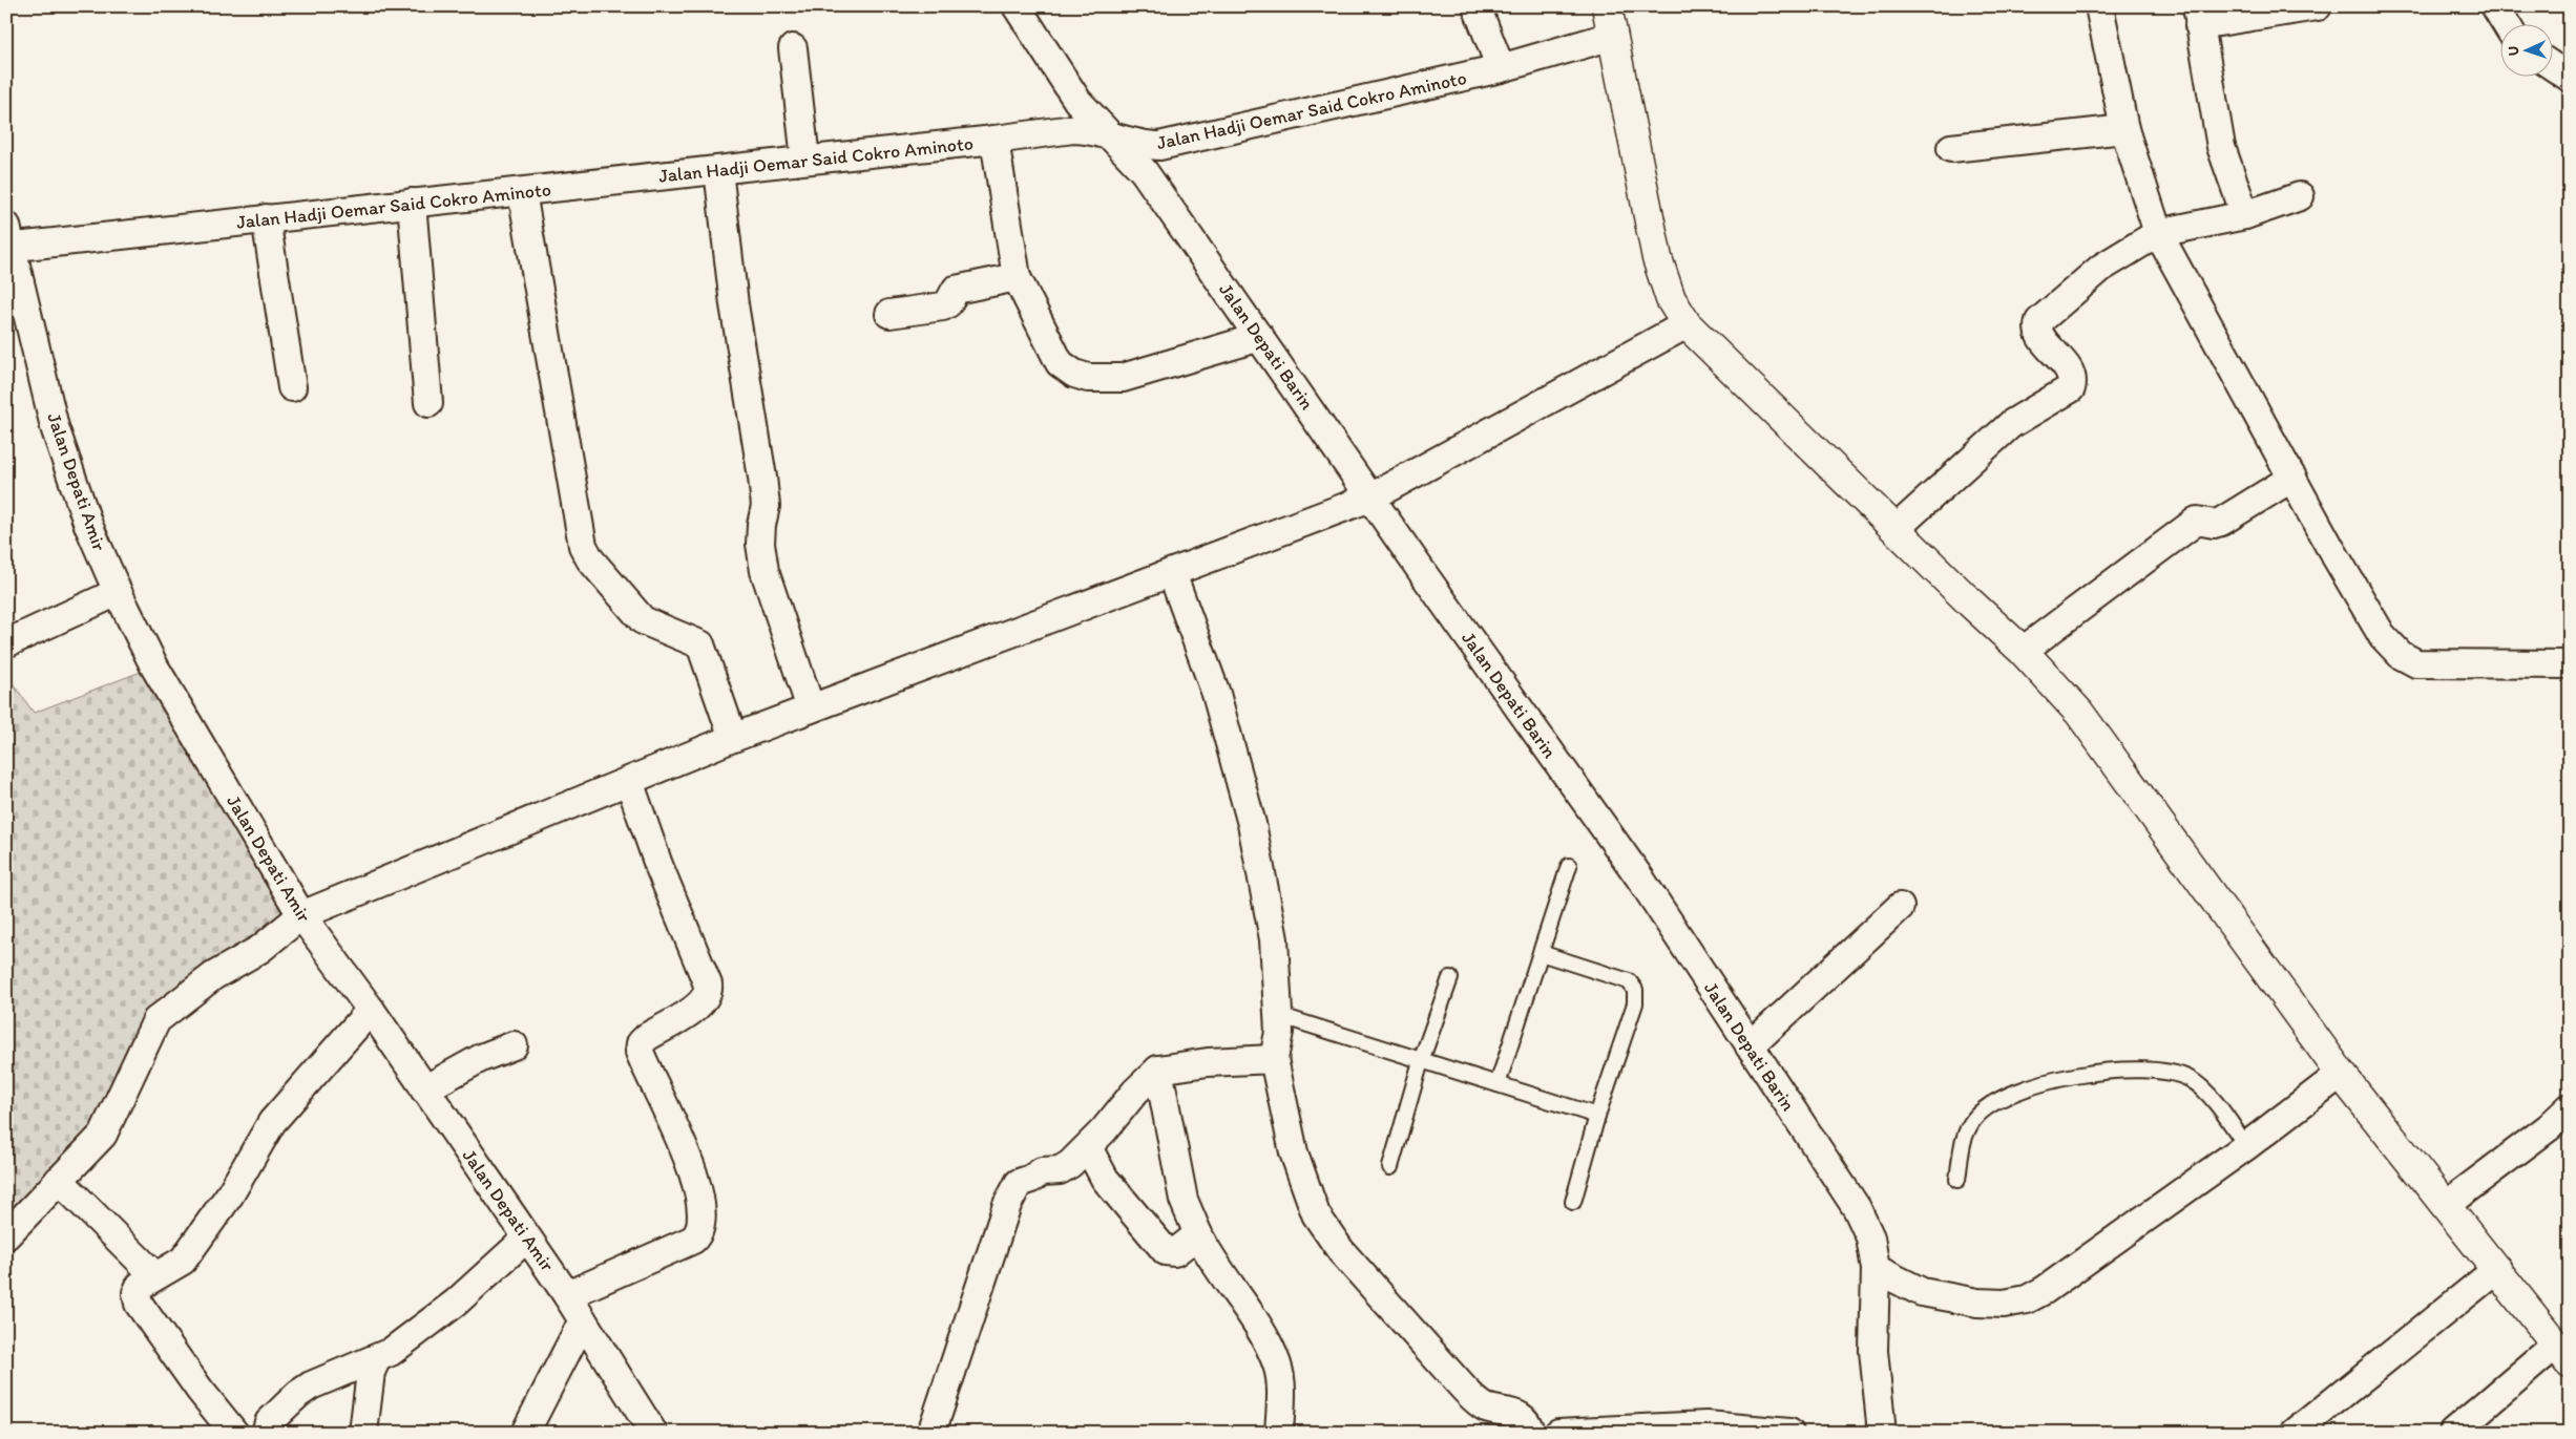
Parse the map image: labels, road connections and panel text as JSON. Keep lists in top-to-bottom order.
{
  "streets": {
    "street": ["Jalan Hadji Oemar Said Cokro Aminoto", "Jalan Depati Barin", "Jalan Depati Amir"]
  },
  "crossings": [
    ["Jalan Hadji Oemar Said Cokro Aminoto", "Jalan Depati Barin"],
    ["Jalan Hadji Oemar Said Cokro Aminoto", "Jalan Depati Amir"]
  ],
  "north": "left"
}
